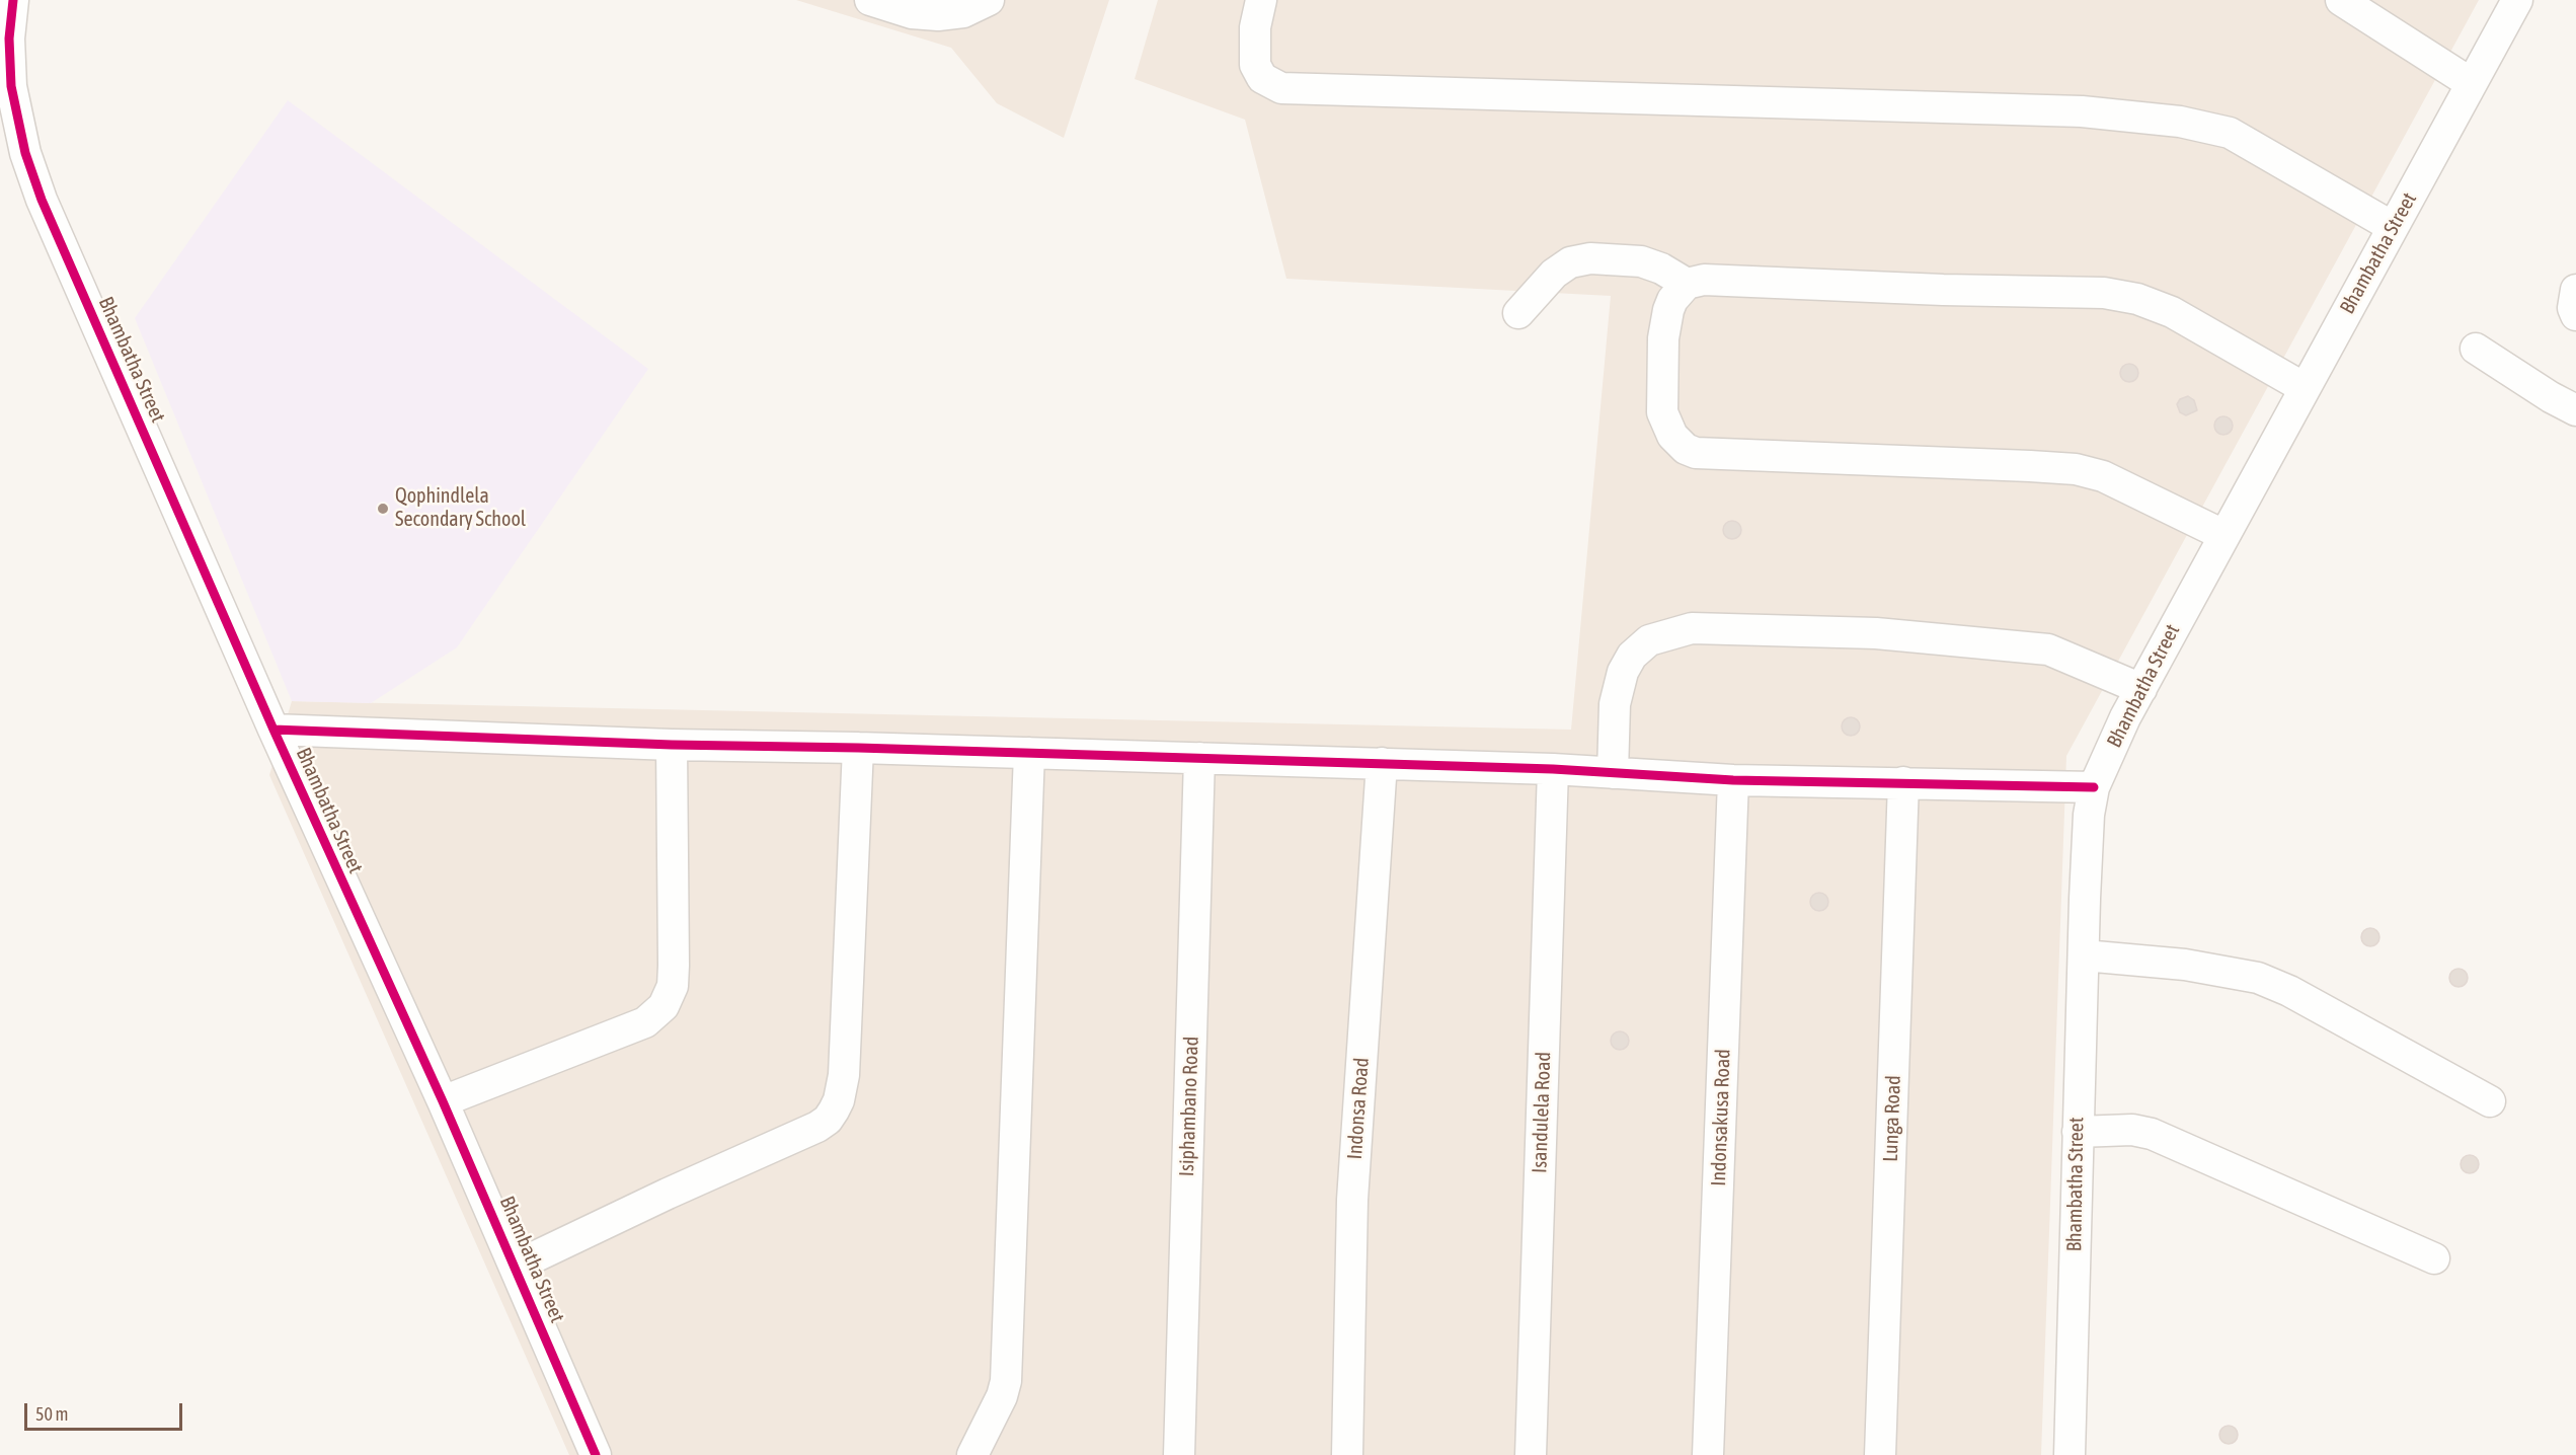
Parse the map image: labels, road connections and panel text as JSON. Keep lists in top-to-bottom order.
{
  "streets": {
    "street": [
      "Bhambatha Street",
      "Isiphambano Road",
      "Indonsa Road",
      "Isandulela Road",
      "Indonsakusa Road",
      "Lunga Road"
    ]
  },
  "places": ["Qophindlela Secondary School"],
  "scale_bar": "50 m"
}
